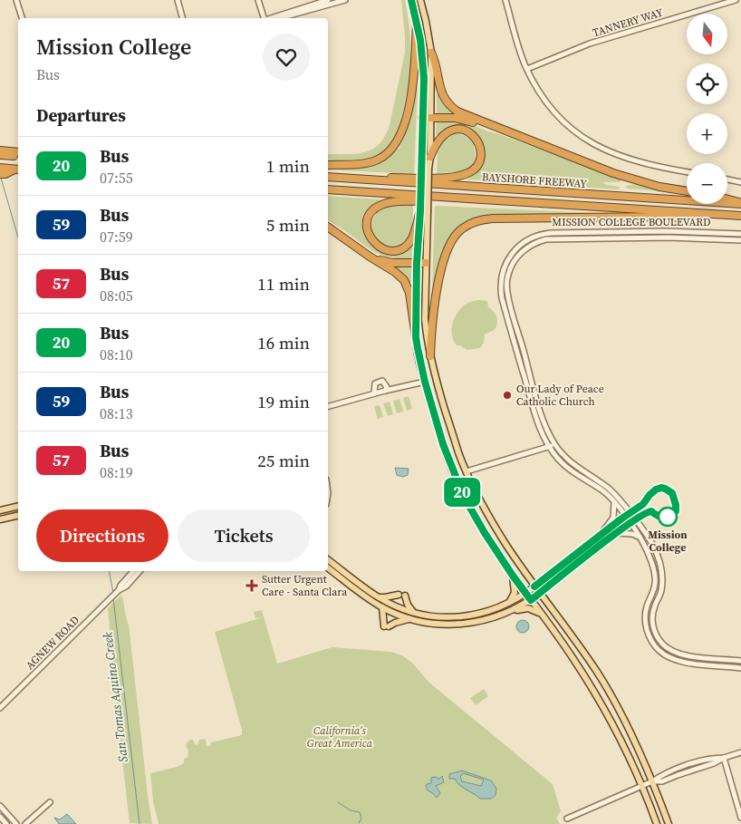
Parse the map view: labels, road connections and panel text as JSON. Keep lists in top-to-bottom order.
{
  "streets": {
    "highway": ["BAYSHORE FREEWAY"],
    "street": ["TANNERY WAY", "MISSION COLLEGE BOULEVARD", "AGNEW ROAD"]
  },
  "water": ["San Tomas Aquino Creek"],
  "parks": ["California's Great America"],
  "places": {
    "other": ["Our Lady of Peace Catholic Church", "Mission College"],
    "health": ["Sutter Urgent Care - Santa Clara"]
  },
  "lines": ["bus line 20"],
  "north": "bottom",
  "page": {
    "on_map": "20",
    "map_buttons": ["+", "−"],
    "heading": [
      ["Mission College", "Bus"],
      "Departures"
    ],
    "list": [
      {
        "mark": "20",
        "name": "Bus",
        "note": "07:55",
        "value": "1 min"
      },
      {
        "mark": "59",
        "name": "Bus",
        "note": "07:59",
        "value": "5 min"
      },
      {
        "mark": "57",
        "name": "Bus",
        "note": "08:05",
        "value": "11 min"
      },
      {
        "mark": "20",
        "name": "Bus",
        "note": "08:10",
        "value": "16 min"
      },
      {
        "mark": "59",
        "name": "Bus",
        "note": "08:13",
        "value": "19 min"
      },
      {
        "mark": "57",
        "name": "Bus",
        "note": "08:19",
        "value": "25 min"
      }
    ],
    "buttons": ["Directions", "Tickets"]
  }
}
